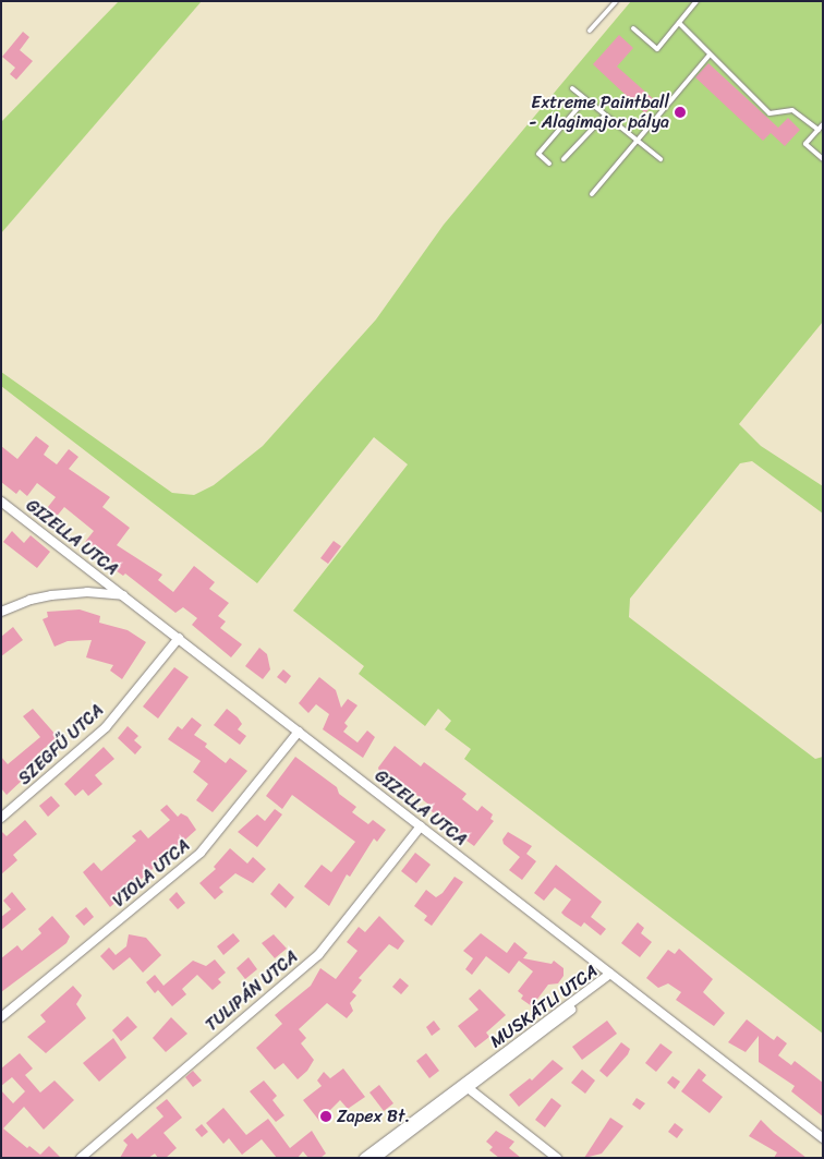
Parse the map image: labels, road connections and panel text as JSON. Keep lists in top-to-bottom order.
{
  "streets": {
    "street": [
      "GIZELLA UTCA",
      "SZEGFŰ UTCA",
      "VIOLA UTCA",
      "TULIPÁN UTCA",
      "MUSKÁTLI UTCA"
    ]
  },
  "crossings": [
    ["GIZELLA UTCA", "SZEGFŰ UTCA"],
    ["GIZELLA UTCA", "VIOLA UTCA"],
    ["GIZELLA UTCA", "TULIPÁN UTCA"],
    ["GIZELLA UTCA", "MUSKÁTLI UTCA"]
  ],
  "places": ["Extreme Paintball - Alagimajor pálya", "Zapex Bt."]
}
